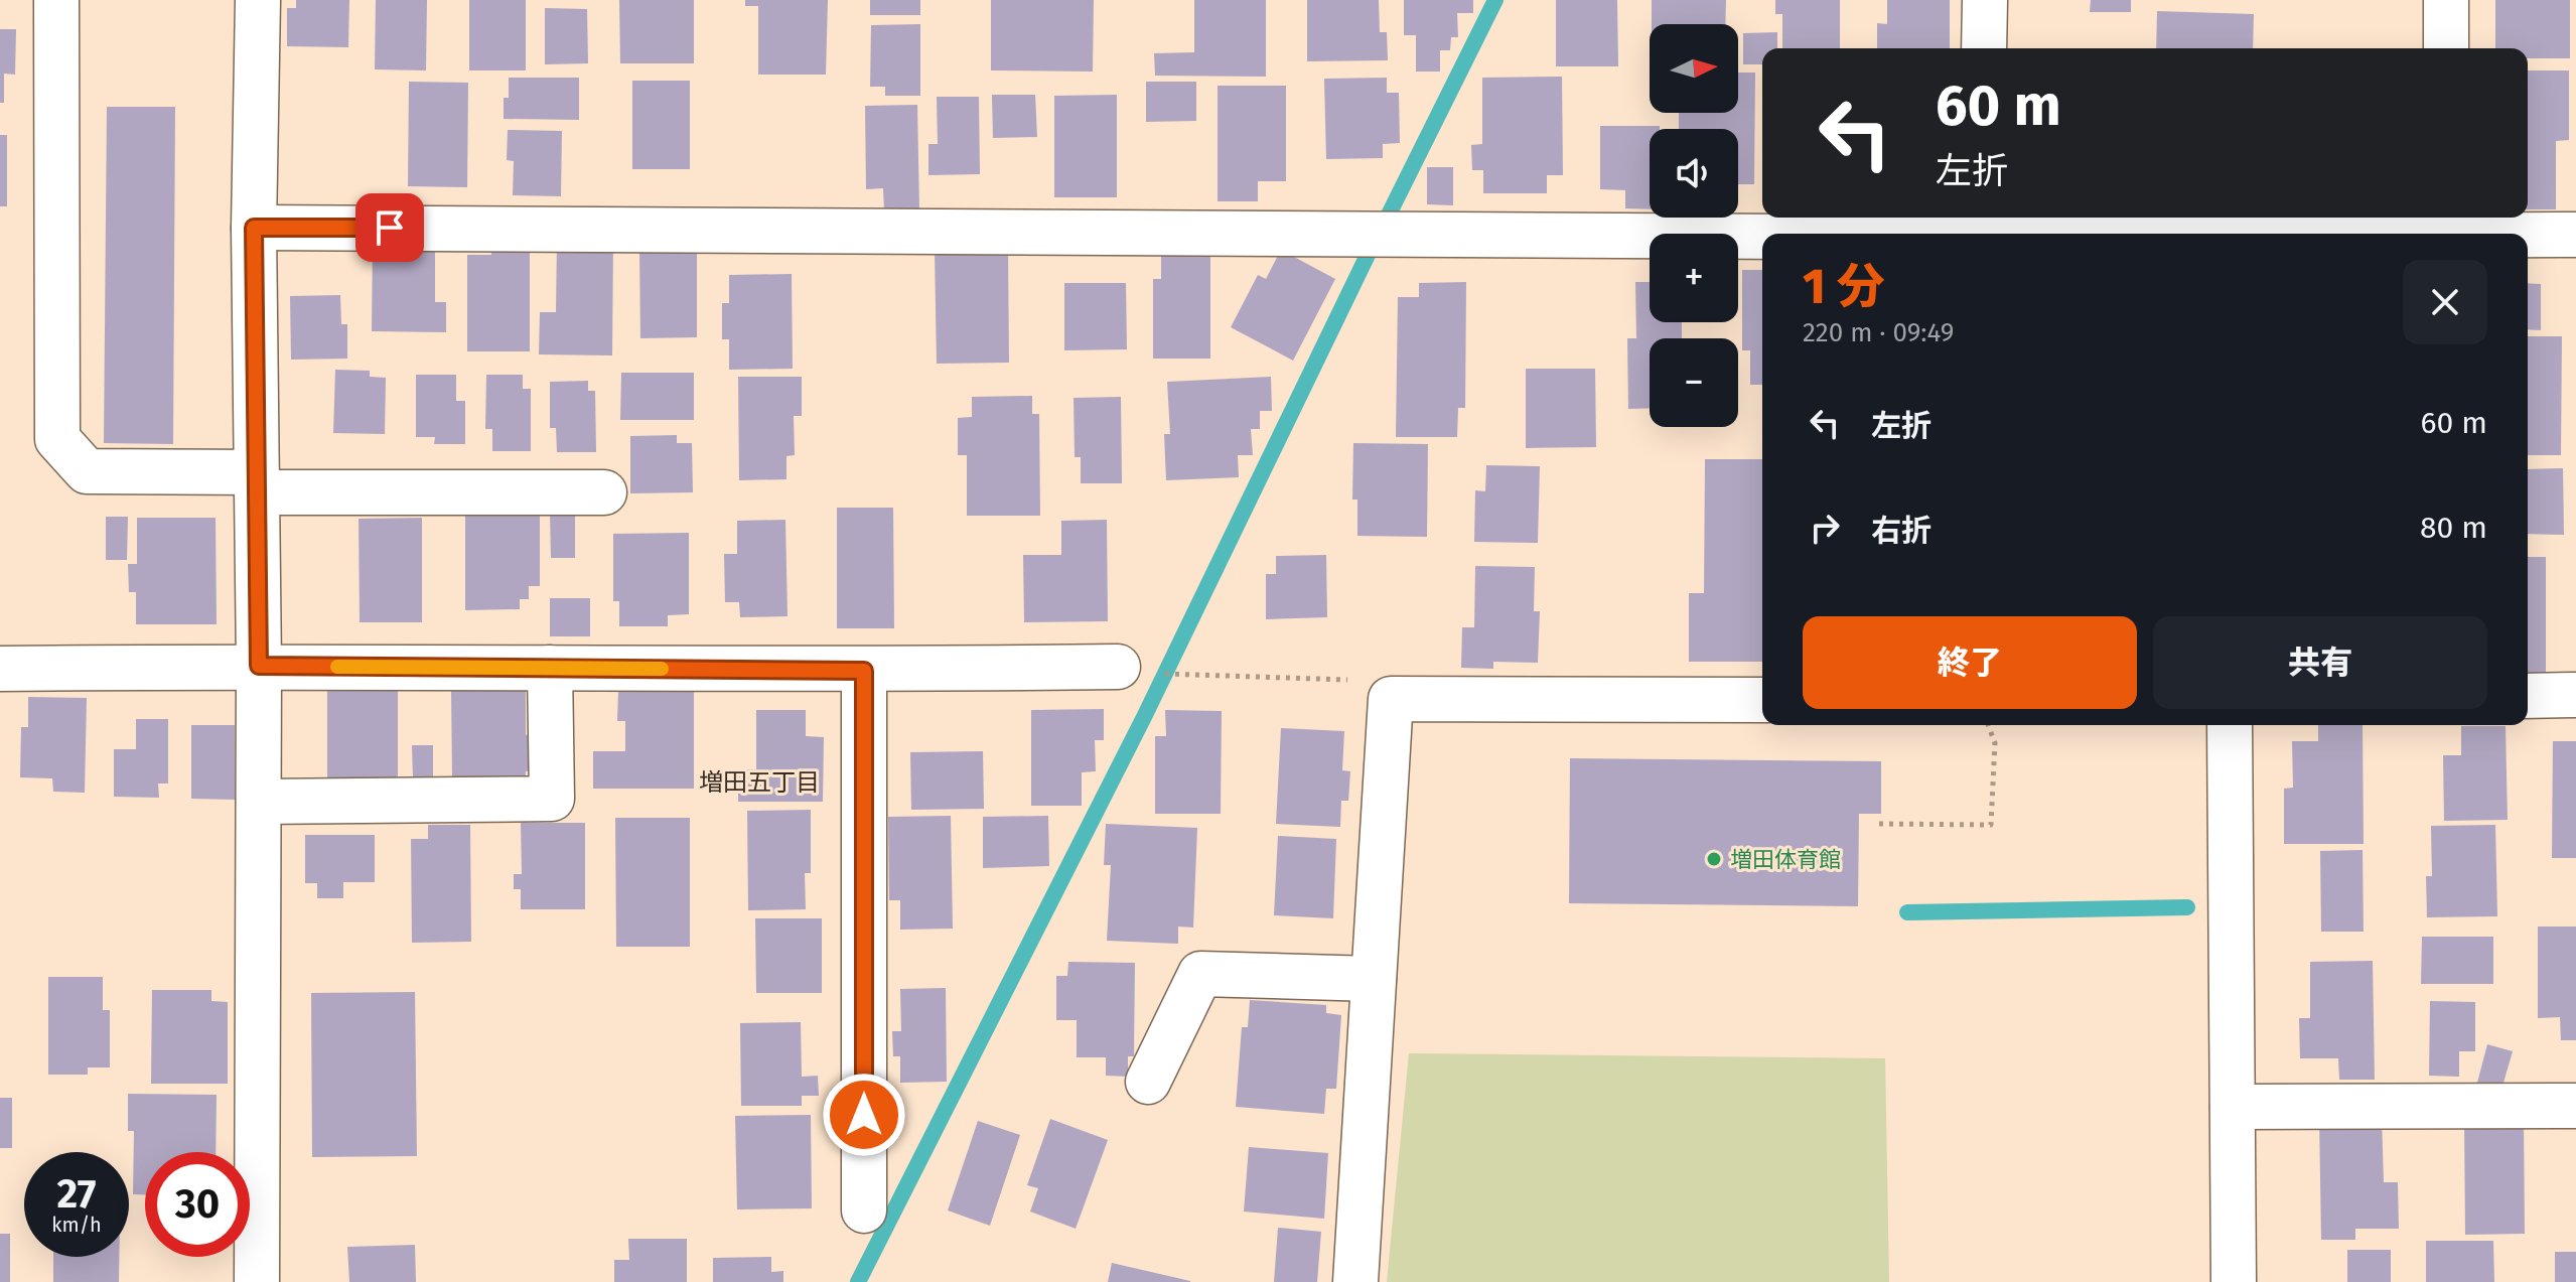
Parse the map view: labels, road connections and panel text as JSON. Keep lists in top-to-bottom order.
{
  "districts": ["増田五丁目"],
  "places": ["増田体育館"],
  "north": "right",
  "page": {
    "map_buttons": ["+", "−"],
    "turn": ["60 m", "左折"],
    "heading": ["1 分", "220 m · 09:49"],
    "list": [
      {
        "name": "左折",
        "value": "60 m"
      },
      {
        "name": "右折",
        "value": "80 m"
      }
    ],
    "buttons": ["終了", "共有"],
    "speed": "27 km/h",
    "limit": "30"
  }
}
